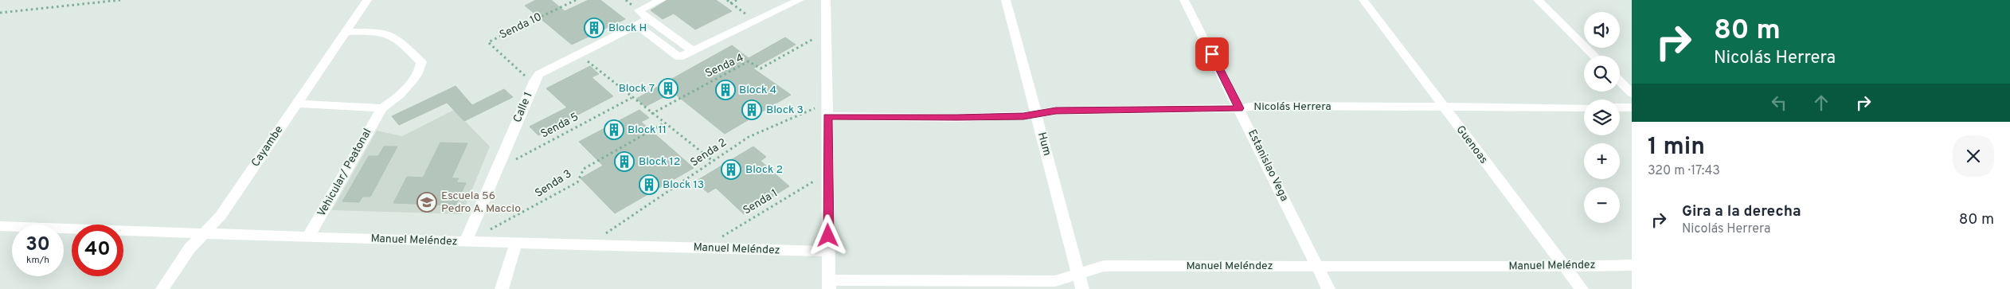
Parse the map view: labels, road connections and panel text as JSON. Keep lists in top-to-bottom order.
{
  "streets": {
    "street": [
      "Nicolás Herrera",
      "Calle 1",
      "Hum",
      "Guenoas",
      "Cayambe",
      "Estanislao Vega",
      "Vehicular/ Peatonal",
      "Manuel Meléndez"
    ],
    "path": [
      "Senda 10",
      "Senda 4",
      "Senda 5",
      "Senda 2",
      "Senda 3",
      "Senda 1"
    ]
  },
  "crossings": [
    ["Senda 10", "Calle 1"],
    ["Nicolás Herrera", "Hum"],
    ["Nicolás Herrera", "Guenoas"],
    ["Nicolás Herrera", "Estanislao Vega"],
    ["Calle 1", "Senda 5"],
    ["Calle 1", "Manuel Meléndez"],
    ["Hum", "Manuel Meléndez"],
    ["Guenoas", "Manuel Meléndez"],
    ["Cayambe", "Vehicular/ Peatonal"],
    ["Cayambe", "Manuel Meléndez"],
    ["Senda 2", "Manuel Meléndez"],
    ["Estanislao Vega", "Manuel Meléndez"],
    ["Vehicular/ Peatonal", "Manuel Meléndez"],
    ["Senda 1", "Manuel Meléndez"]
  ],
  "places": {
    "building": [
      "Block H",
      "Block 7",
      "Block 4",
      "Block 3",
      "Block 11",
      "Block 12",
      "Block 2",
      "Block 13"
    ],
    "school or university": ["Escuela 56 Pedro A. Maccio"]
  },
  "page": {
    "turn": ["80 m", "Nicolás Herrera"],
    "map_buttons": ["+", "−"],
    "heading": ["1 min", "320 m · 17:43"],
    "list": [
      {
        "name": "Gira a la derecha",
        "note": "Nicolás Herrera",
        "value": "80 m"
      }
    ],
    "speed": "30 km/h",
    "limit": "40"
  }
}
